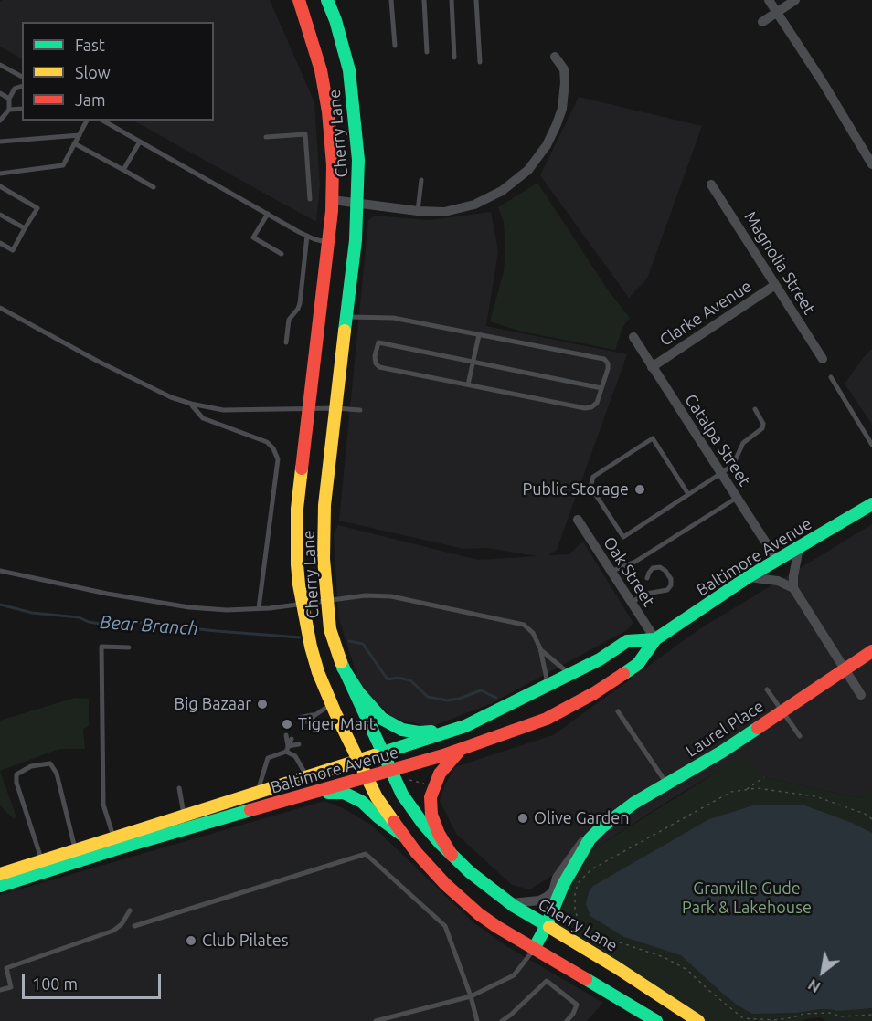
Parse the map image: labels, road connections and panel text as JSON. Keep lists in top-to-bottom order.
{
  "streets": {
    "main road": ["Cherry Lane", "Baltimore Avenue", "Laurel Place"],
    "street": [
      "Magnolia Street",
      "Clarke Avenue",
      "Catalpa Street",
      "Oak Street"
    ]
  },
  "crossings": [
    ["Cherry Lane", "Baltimore Avenue"],
    ["Cherry Lane", "Laurel Place"],
    ["Magnolia Street", "Clarke Avenue"],
    ["Clarke Avenue", "Catalpa Street"],
    ["Catalpa Street", "Baltimore Avenue"],
    ["Baltimore Avenue", "Oak Street"]
  ],
  "water": ["Bear Branch"],
  "parks": ["Granville Gude Park & Lakehouse"],
  "places": [
    "Public Storage",
    "Big Bazaar",
    "Tiger Mart",
    "Olive Garden",
    "Club Pilates"
  ],
  "legend": ["Fast", "Slow", "Jam"],
  "scale_bar": "100 m",
  "north": "bottom left"
}
